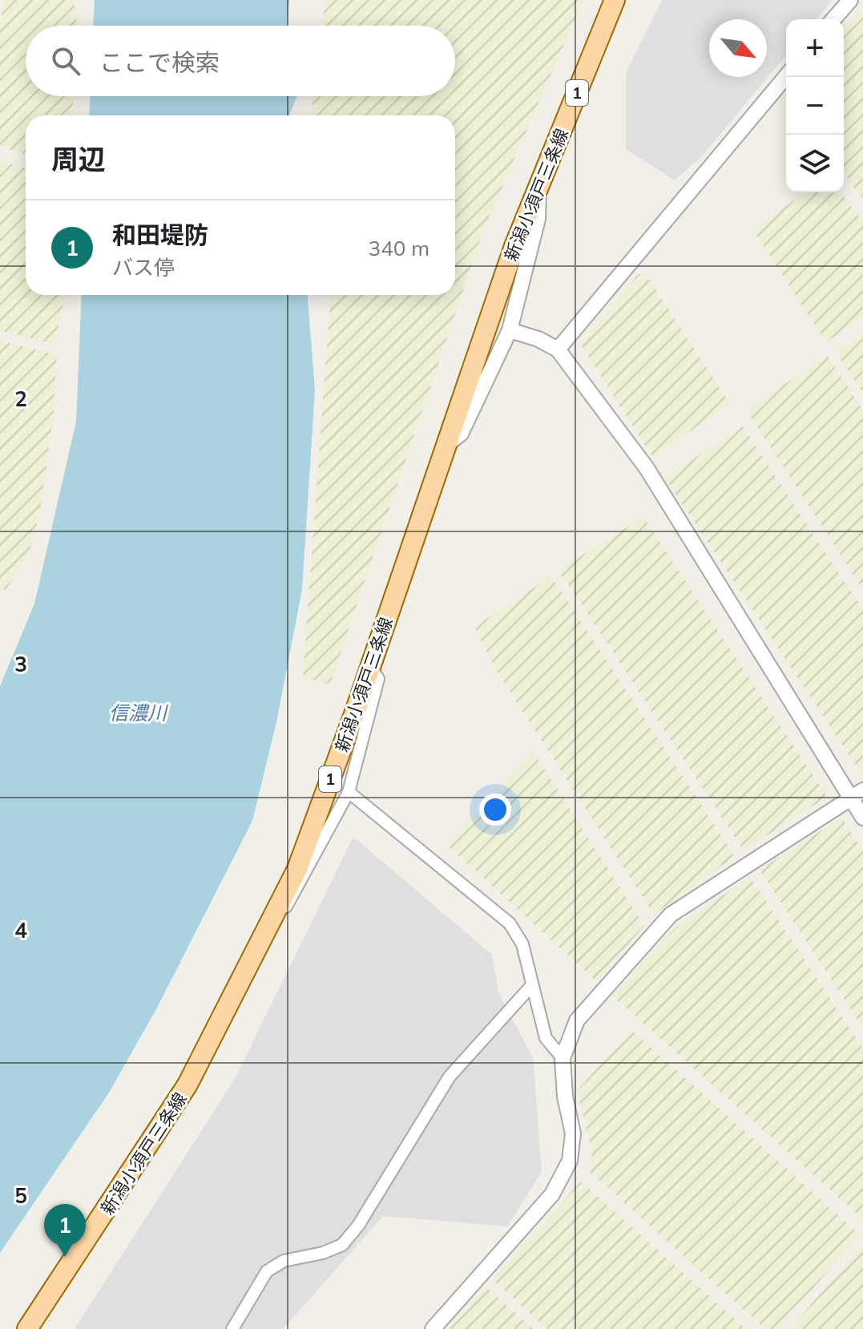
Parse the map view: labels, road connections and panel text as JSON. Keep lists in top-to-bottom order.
{
  "streets": {
    "main road": ["1", "新潟小須戸三条線"]
  },
  "water": ["信濃川"],
  "north": "bottom right",
  "page": {
    "map_buttons": ["+", "−"],
    "search": "ここで検索",
    "heading": "周辺",
    "list": [
      {
        "mark": "1",
        "name": "和田堤防",
        "note": "バス停",
        "value": "340 m"
      }
    ],
    "pins": "1"
  },
  "grid": {
    "rows": [
      "2",
      "3",
      "4",
      "5"
    ]
  }
}
